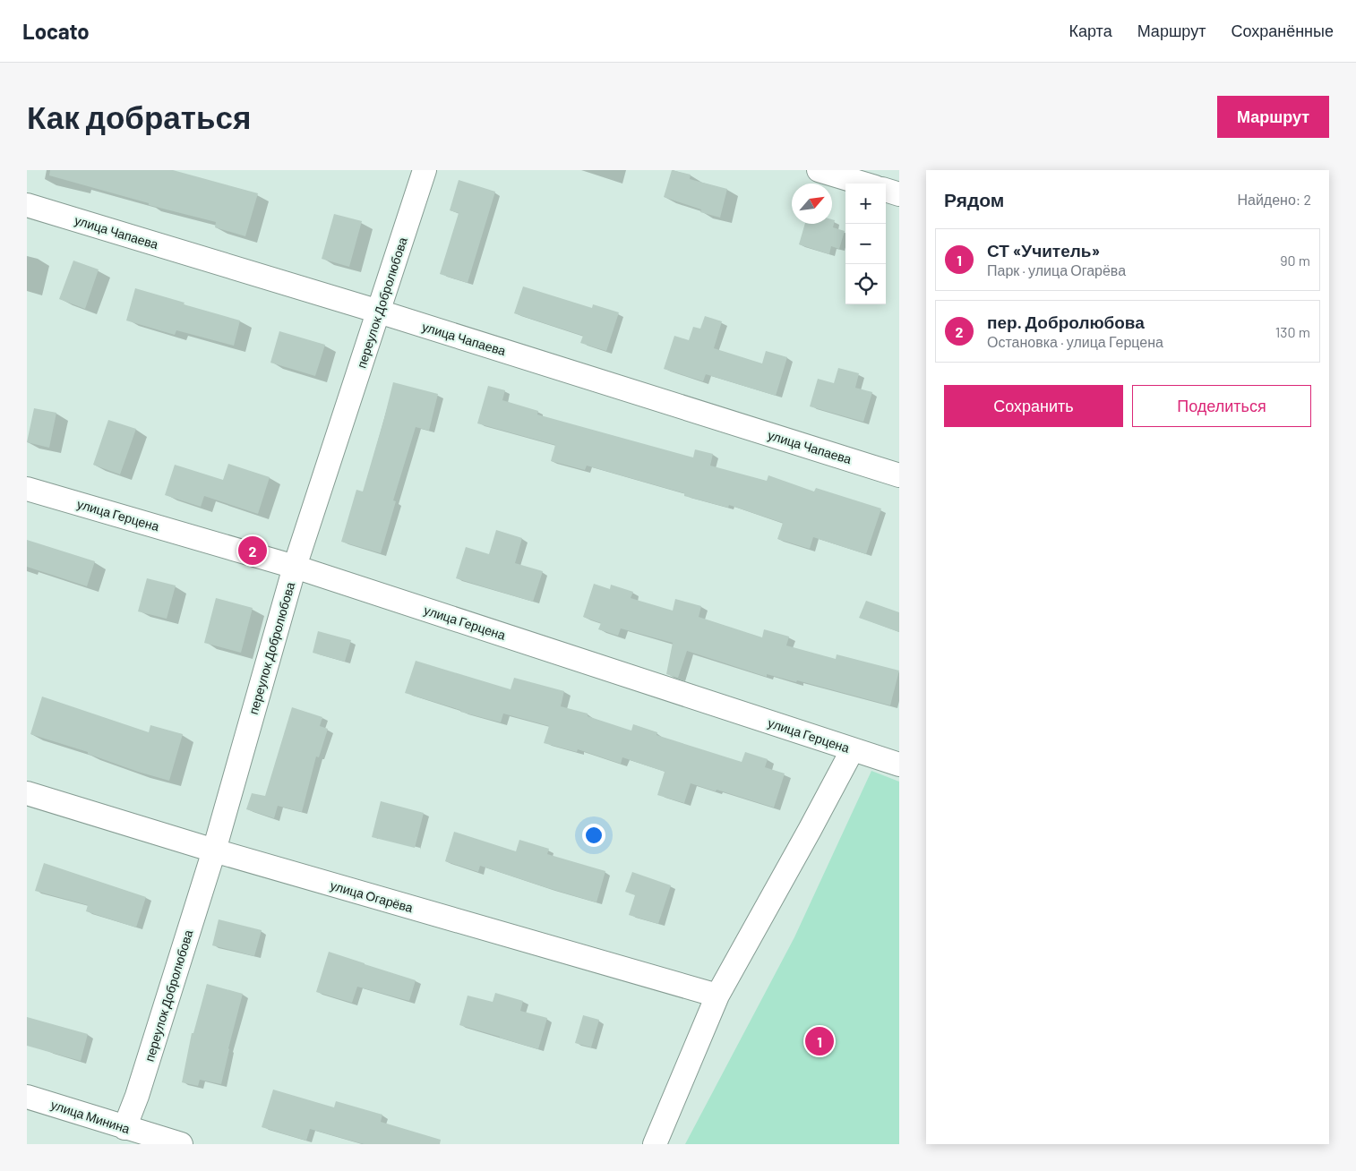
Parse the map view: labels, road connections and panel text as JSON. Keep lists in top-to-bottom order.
{
  "streets": {
    "street": [
      "улица Чапаева",
      "переулок Добролюбова",
      "улица Герцена",
      "улица Огарёва",
      "улица Минина"
    ]
  },
  "crossings": [
    ["улица Чапаева", "переулок Добролюбова"],
    ["переулок Добролюбова", "улица Герцена"],
    ["переулок Добролюбова", "улица Огарёва"],
    ["переулок Добролюбова", "улица Минина"]
  ],
  "north": "top right",
  "page": {
    "header": "Locato",
    "nav": ["Карта", "Маршрут", "Сохранённые"],
    "buttons": [
      "Маршрут",
      ["Сохранить", "Поделиться"]
    ],
    "title": "Как добраться",
    "heading": ["Рядом", "Найдено: 2"],
    "map_buttons": ["+", "−"],
    "list": [
      {
        "mark": "1",
        "name": "СТ «Учитель»",
        "note": "Парк · улица Огарёва",
        "value": "90 m"
      },
      {
        "mark": "2",
        "name": "пер. Добролюбова",
        "note": "Остановка · улица Герцена",
        "value": "130 m"
      }
    ],
    "pins": ["2", "1"]
  }
}
